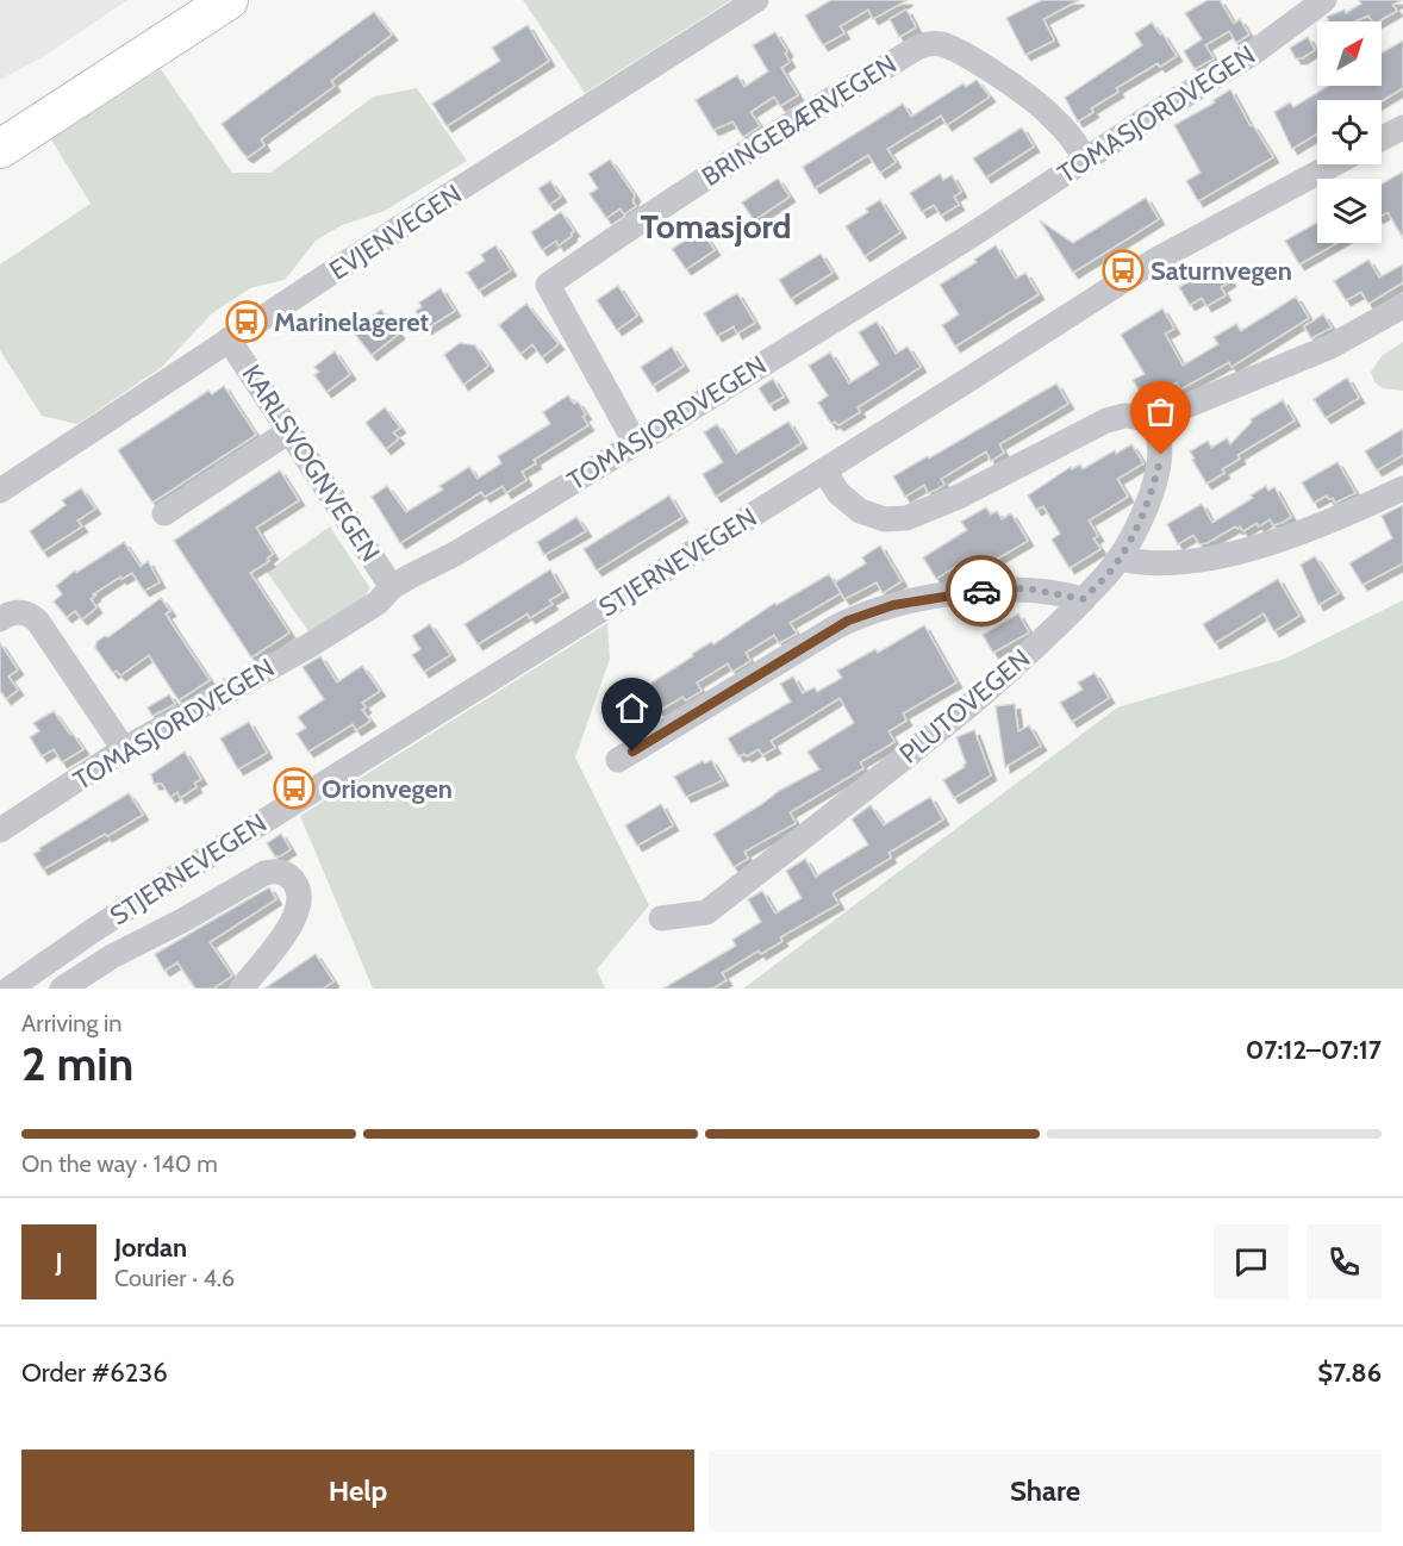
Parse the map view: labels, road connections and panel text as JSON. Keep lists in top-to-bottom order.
{
  "streets": {
    "street": [
      "TOMASJORDVEGEN",
      "BRINGEBÆRVEGEN",
      "EVJENVEGEN",
      "KARLSVOGNVEGEN",
      "STJERNEVEGEN",
      "PLUTOVEGEN"
    ]
  },
  "crossings": [
    ["TOMASJORDVEGEN", "BRINGEBÆRVEGEN"],
    ["TOMASJORDVEGEN", "KARLSVOGNVEGEN"],
    ["EVJENVEGEN", "KARLSVOGNVEGEN"]
  ],
  "districts": ["Tomasjord"],
  "places": {
    "bus stop": ["Saturnvegen", "Marinelageret", "Orionvegen"]
  },
  "north": "top right",
  "page": {
    "heading": ["2 min", "Arriving in", "07:12–07:17"],
    "panel": [
      "Jordan",
      "Courier · 4.6",
      "Order #6236",
      "$7.86"
    ],
    "bar": "On the way · 140 m",
    "round": "J",
    "buttons": ["Help", "Share"]
  }
}
